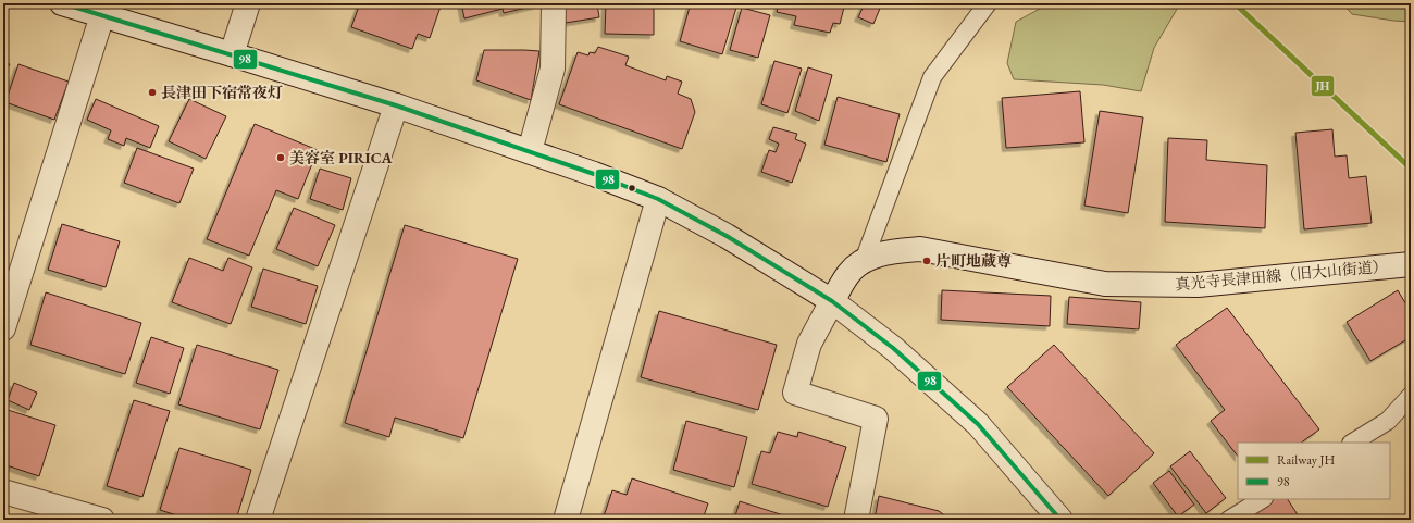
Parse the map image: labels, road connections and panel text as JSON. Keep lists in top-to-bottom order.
{
  "streets": {
    "street": ["真光寺長津田線（旧大山街道）"]
  },
  "places": ["長津田下宿常夜灯", "美容室 PIRICA", "片町地蔵尊"],
  "lines": ["rail line JH", "transit line 98"],
  "legend": ["Railway JH", "98"]
}
